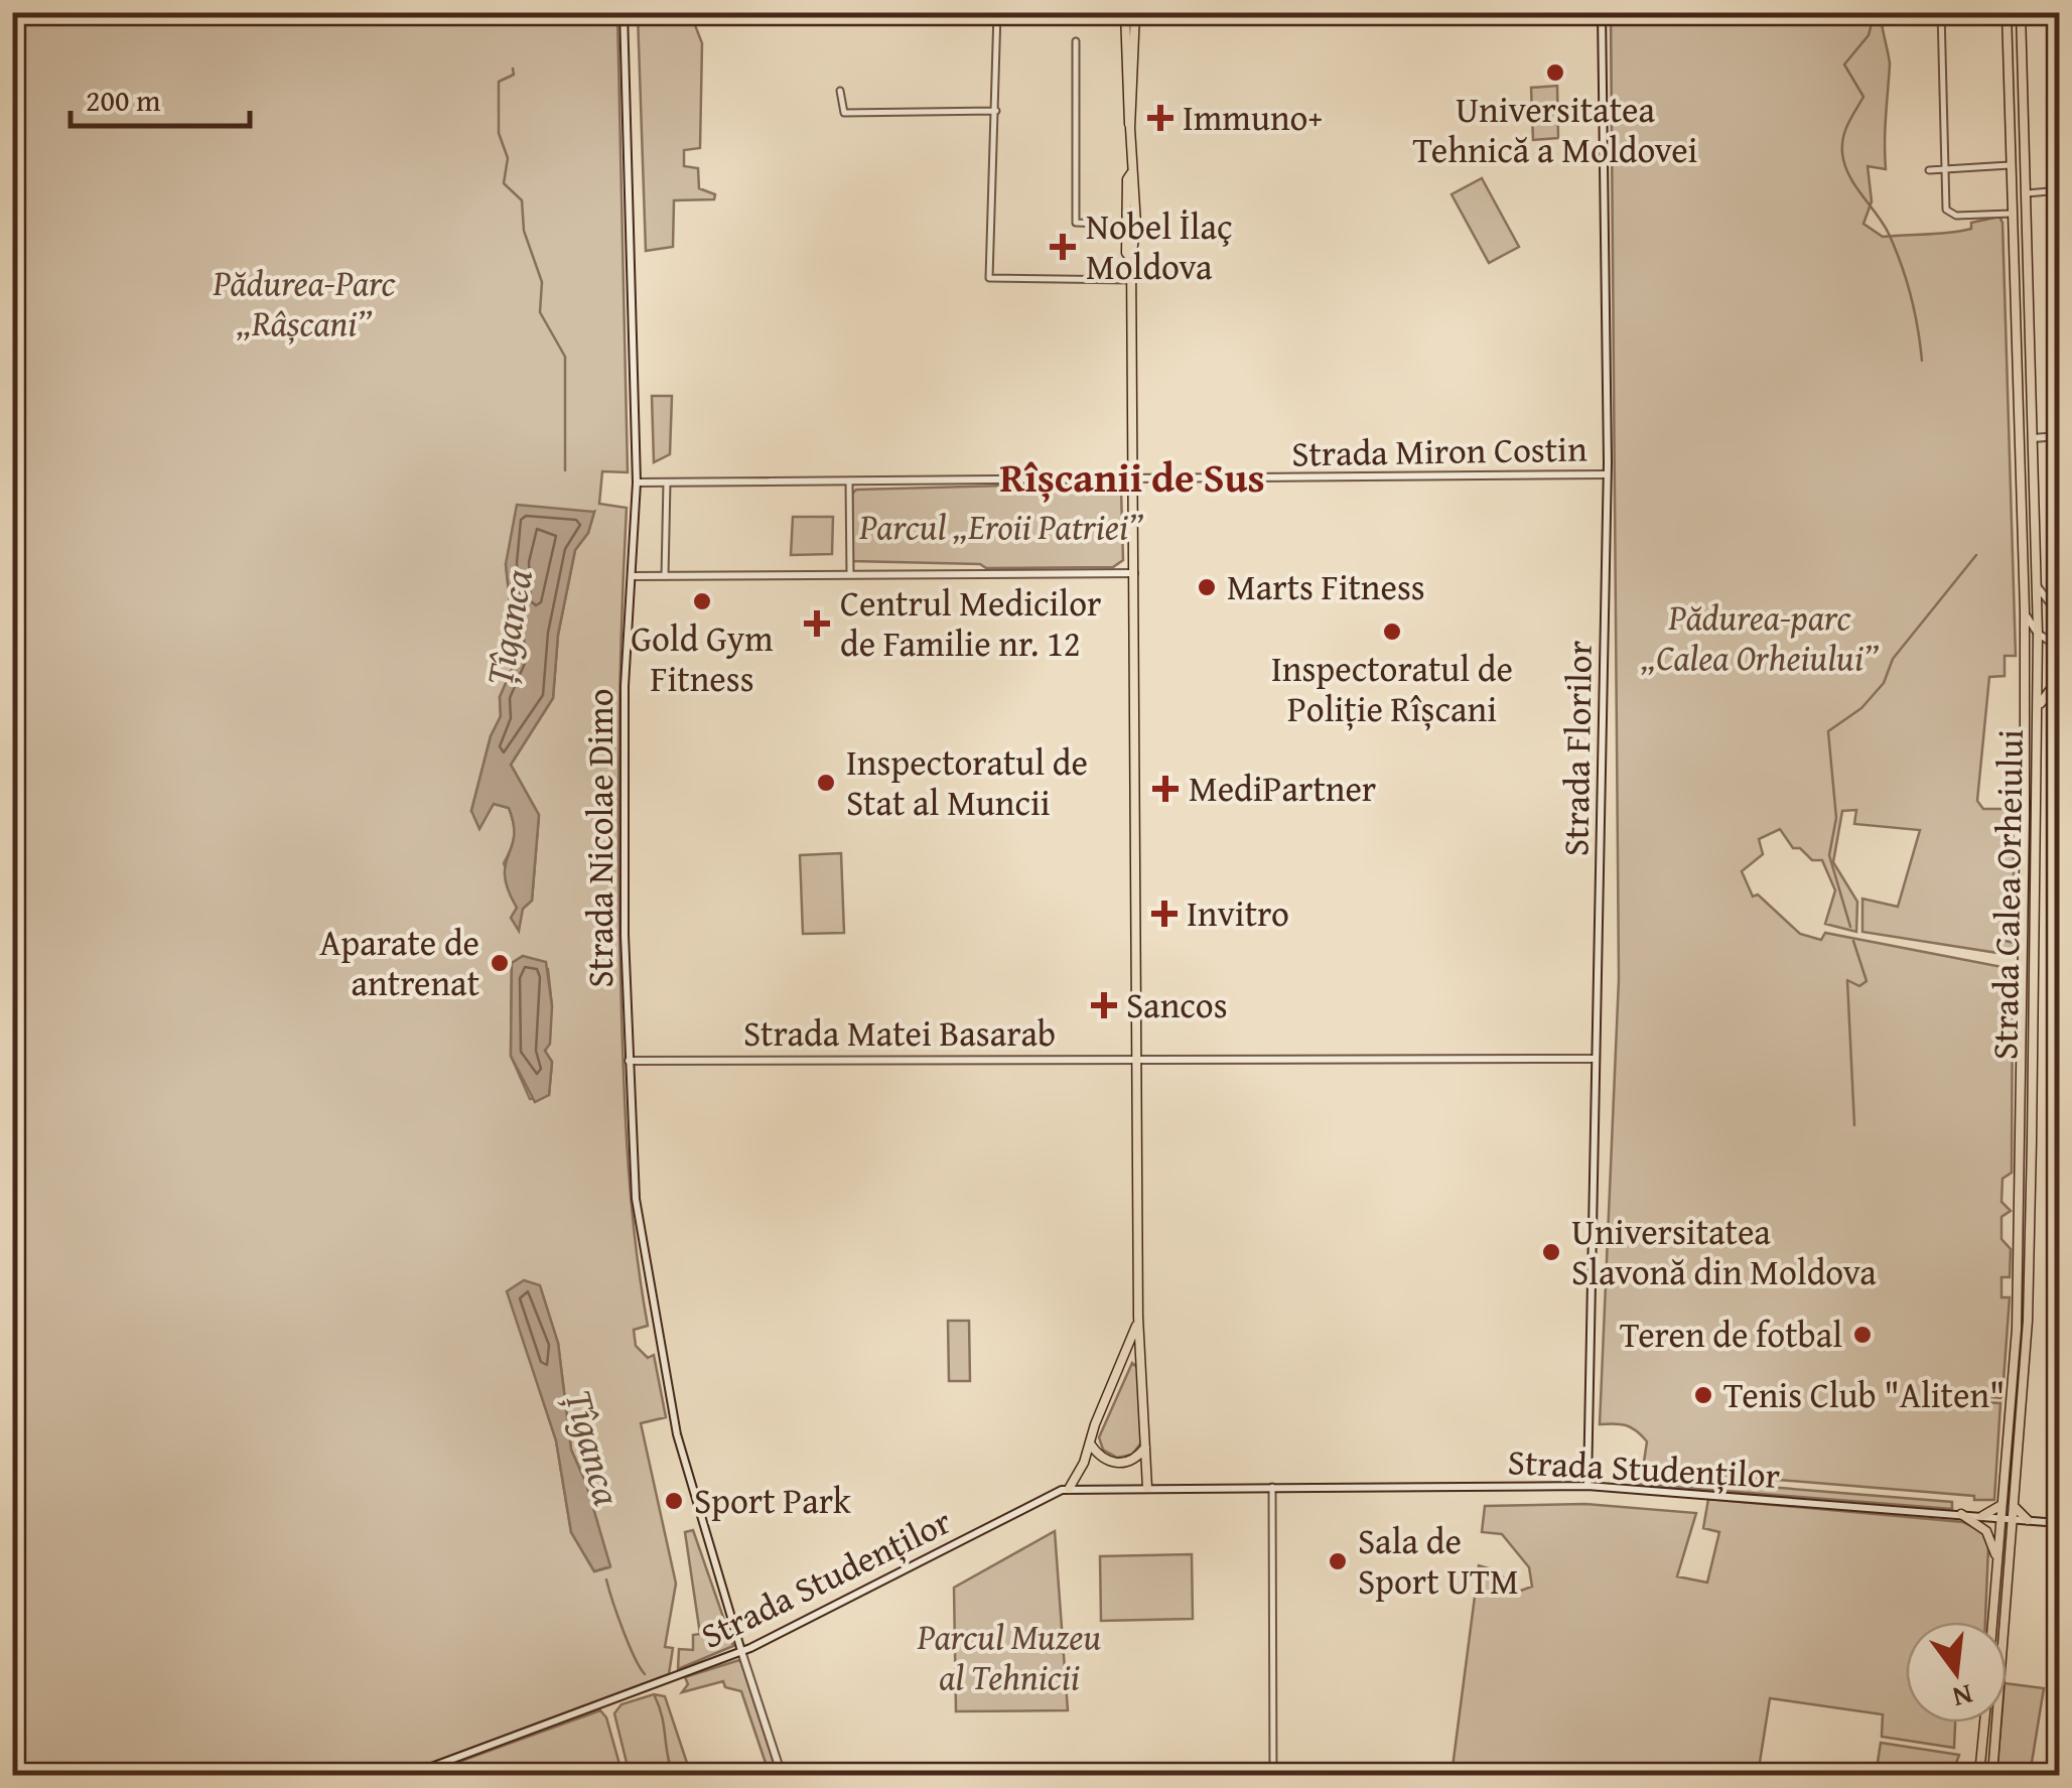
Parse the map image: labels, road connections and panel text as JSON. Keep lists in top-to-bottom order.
{
  "streets": {
    "main road": [
      "Strada Miron Costin",
      "Strada Florilor",
      "Strada Nicolae Dimo",
      "Strada Calea Orheiului",
      "Strada Matei Basarab",
      "Strada Studenților"
    ]
  },
  "crossings": [
    ["Strada Miron Costin", "Strada Florilor"],
    ["Strada Miron Costin", "Strada Nicolae Dimo"],
    ["Strada Florilor", "Strada Matei Basarab"],
    ["Strada Florilor", "Strada Studenților"],
    ["Strada Nicolae Dimo", "Strada Matei Basarab"],
    ["Strada Nicolae Dimo", "Strada Studenților"],
    ["Strada Calea Orheiului", "Strada Studenților"]
  ],
  "districts": ["Rîșcanii de Sus"],
  "water": ["Țîganca"],
  "parks": [
    "Pădurea-Parc „Râșcani”",
    "Parcul „Eroii Patriei”",
    "Pădurea-parc „Calea Orheiului”",
    "Parcul Muzeu al Tehnicii"
  ],
  "places": {
    "other": [
      "Universitatea Tehnică a Moldovei",
      "Marts Fitness",
      "Gold Gym Fitness",
      "Inspectoratul de Poliție Rîșcani",
      "Inspectoratul de Stat al Muncii",
      "Aparate de antrenat",
      "Universitatea Slavonă din Moldova",
      "Teren de fotbal",
      "Tenis Club \"Aliten\"",
      "Sport Park",
      "Sala de Sport UTM"
    ],
    "health": [
      "Immuno+",
      "Nobel İlaç Moldova",
      "Centrul Medicilor de Familie nr. 12",
      "MediPartner",
      "Invitro",
      "Sancos"
    ]
  },
  "scale_bar": "200 m",
  "north": "bottom"
}
